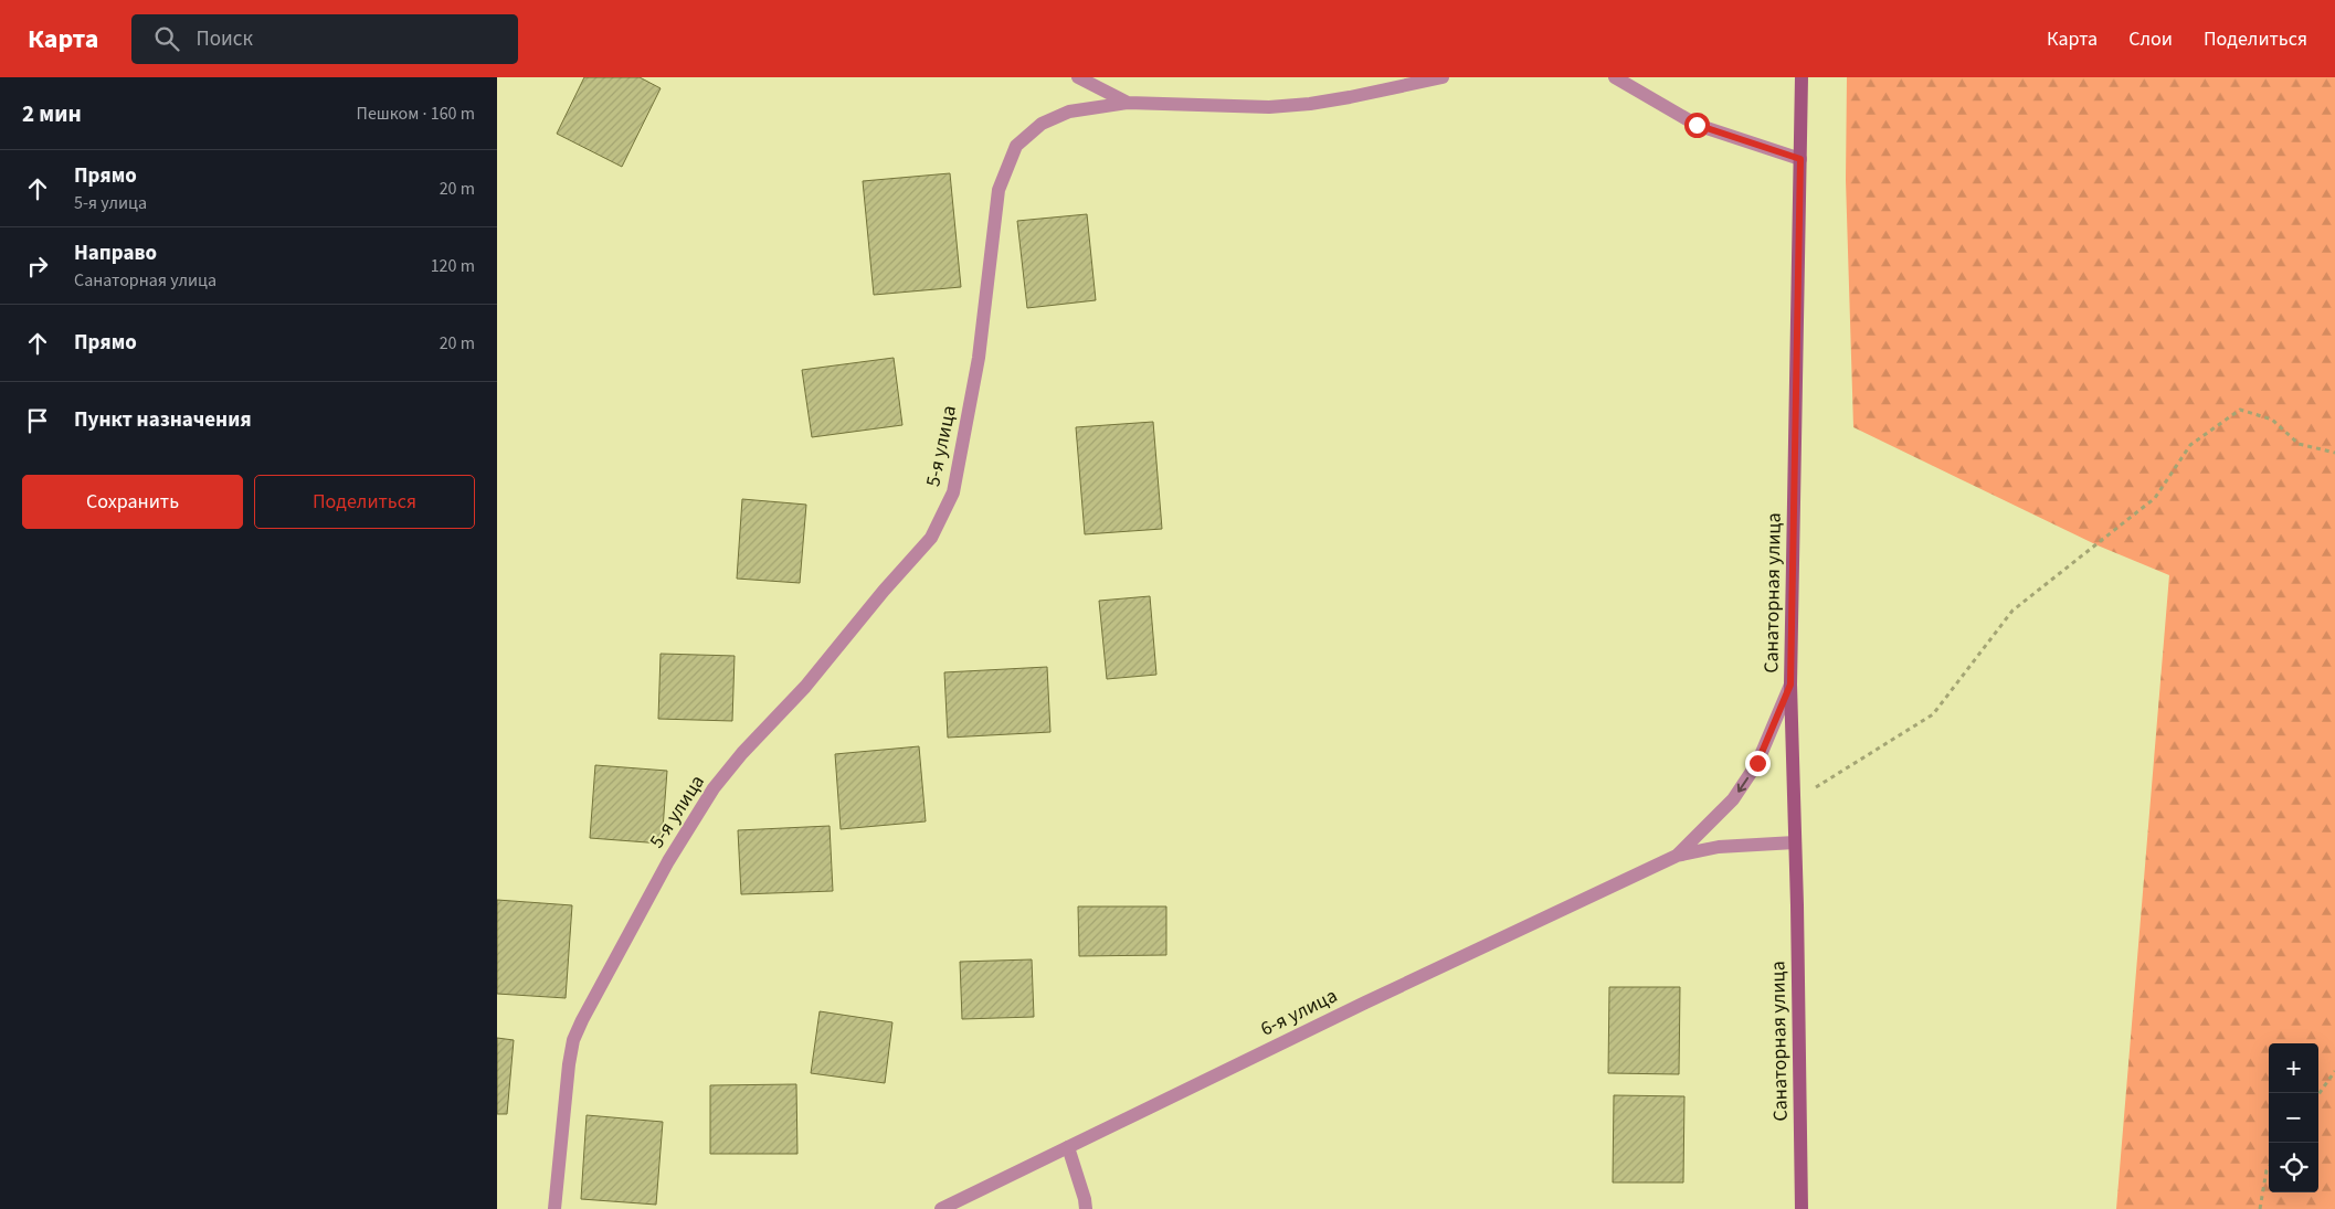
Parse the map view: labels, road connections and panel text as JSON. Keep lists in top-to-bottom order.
{
  "streets": {
    "main road": ["Санаторная улица"],
    "street": ["5-я улица", "6-я улица"]
  },
  "page": {
    "header": "Карта",
    "search": "Поиск",
    "nav": ["Карта", "Слои", "Поделиться"],
    "heading": ["2 мин", "Пешком · 160 m"],
    "list": [
      ["Прямо", "5-я улица", "20 m"],
      ["Направо", "Санаторная улица", "120 m"],
      ["Прямо", "20 m"],
      "Пункт назначения"
    ],
    "buttons": ["Сохранить", "Поделиться"],
    "map_buttons": ["+", "−"]
  }
}
